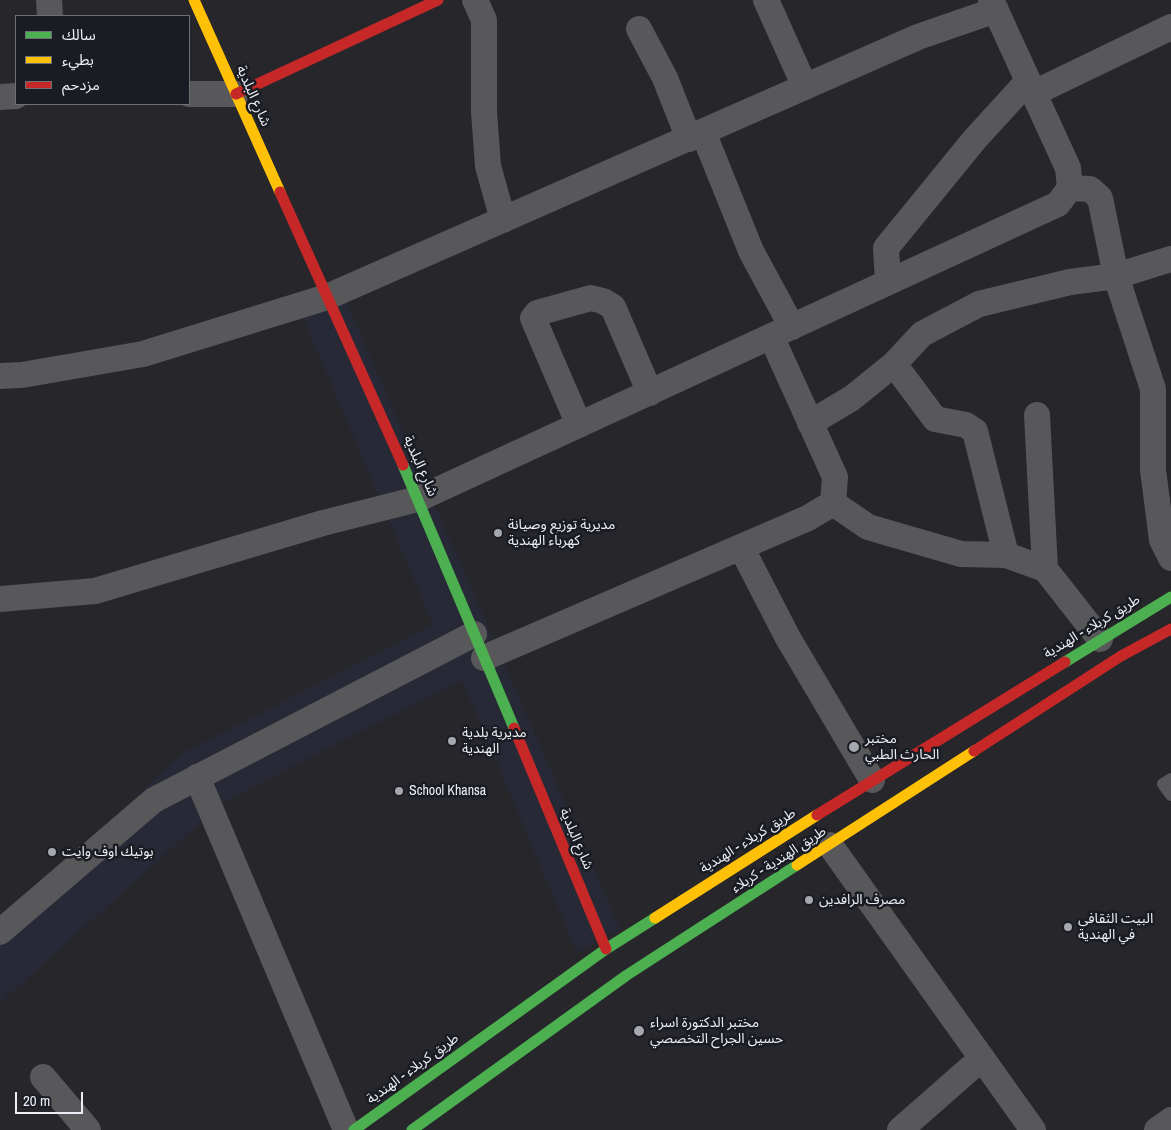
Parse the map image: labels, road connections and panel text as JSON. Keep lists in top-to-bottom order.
{
  "streets": {
    "main road": ["شارع البلدية", "طريق كربلاء - الهندية", "طريق الهندية - كربلاء"]
  },
  "crossings": [
    ["شارع البلدية", "طريق كربلاء - الهندية"]
  ],
  "places": [
    "مديرية توزيع وصيانة كهرباء الهندية",
    "مديرية بلدية الهندية",
    "مختبر الحارث الطبي",
    "School Khansa",
    "بوتيك اوف وايت",
    "مصرف الرافدين",
    "البيت الثقافي في الهندية",
    "مختبر الدكتورة اسراء حسين الجراح التخصصي"
  ],
  "legend": ["سالك", "بطيء", "مزدحم"],
  "scale_bar": "20 m"
}
